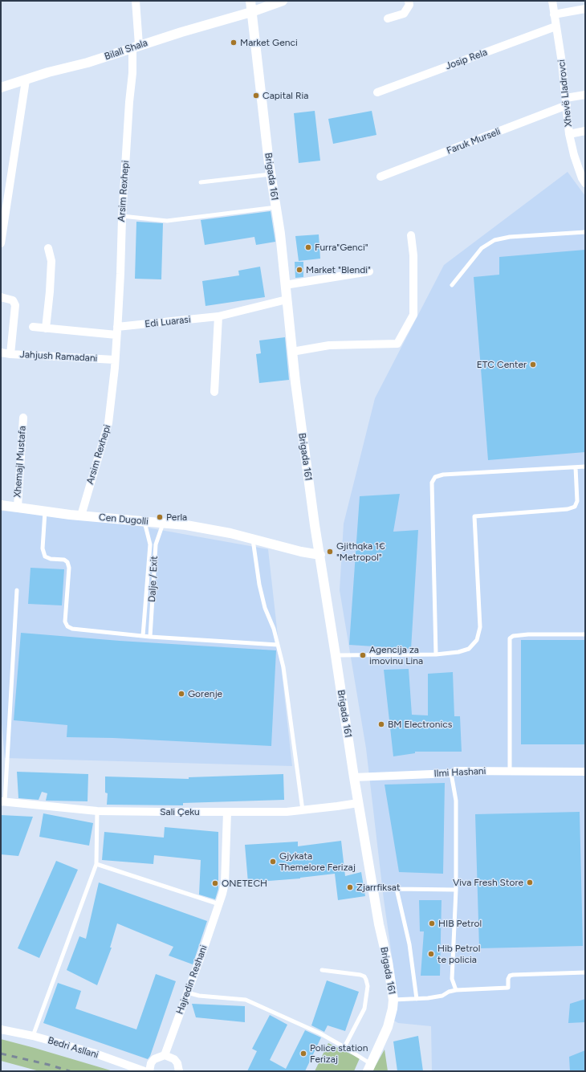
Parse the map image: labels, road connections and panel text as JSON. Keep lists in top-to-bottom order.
{
  "streets": {
    "street": [
      "Bilall Shala",
      "Josip Rela",
      "Xhevë Lladrovci",
      "Faruk Murseli",
      "Brigada 161",
      "Arsim Rexhepi",
      "Edi Luarasi",
      "Jahjush Ramadani",
      "Xhemajl Mustafa",
      "Cen Dugolli",
      "Ilmi Hashani",
      "Sali Çeku",
      "Hajredin Reshani",
      "Bedri Asllani"
    ],
    "lane": ["Dalje / Exit"]
  },
  "crossings": [
    ["Bilall Shala", "Brigada 161"],
    ["Bilall Shala", "Arsim Rexhepi"],
    ["Josip Rela", "Xhevë Lladrovci"],
    ["Xhevë Lladrovci", "Faruk Murseli"],
    ["Brigada 161", "Edi Luarasi"],
    ["Brigada 161", "Cen Dugolli"],
    ["Brigada 161", "Ilmi Hashani"],
    ["Brigada 161", "Sali Çeku"],
    ["Arsim Rexhepi", "Edi Luarasi"],
    ["Arsim Rexhepi", "Jahjush Ramadani"],
    ["Arsim Rexhepi", "Cen Dugolli"],
    ["Xhemajl Mustafa", "Cen Dugolli"],
    ["Cen Dugolli", "Dalje / Exit"],
    ["Sali Çeku", "Hajredin Reshani"]
  ],
  "places": [
    "Market Genci",
    "Capital Ria",
    "Furra\"Genci\"",
    "Market \"Blendi\"",
    "ETC Center",
    "Perla",
    "Gjithqka 1€ \"Metropol\"",
    "Agencija za imovinu Lina",
    "Gorenje",
    "BM Electronics",
    "Gjykata Themelore Ferizaj",
    "Viva Fresh Store",
    "ONETECH",
    "Zjarrfiksat",
    "HIB Petrol",
    "Hib Petrol te policia",
    "Police station Ferizaj"
  ]
}
